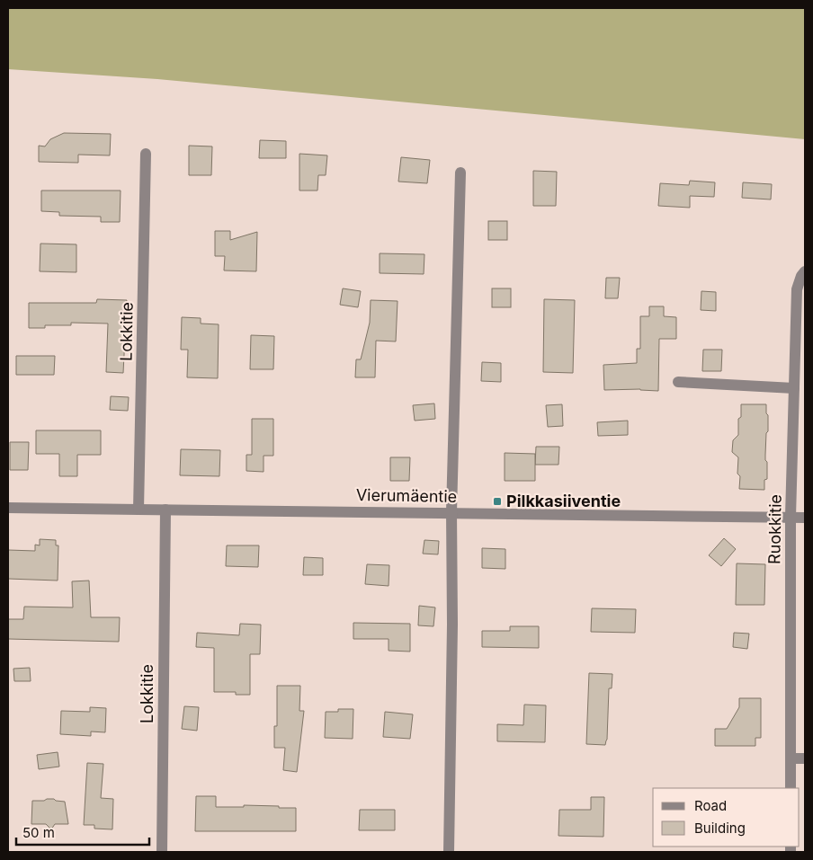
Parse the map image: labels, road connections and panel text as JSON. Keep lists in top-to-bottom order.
{
  "streets": {
    "street": ["Lokkitie", "Vierumäentie", "Ruokkitie"]
  },
  "crossings": [
    ["Lokkitie", "Vierumäentie"],
    ["Vierumäentie", "Ruokkitie"]
  ],
  "places": {
    "transit": ["Pilkkasiiventie"]
  },
  "legend": ["Road", "Building"],
  "scale_bar": "50 m"
}
